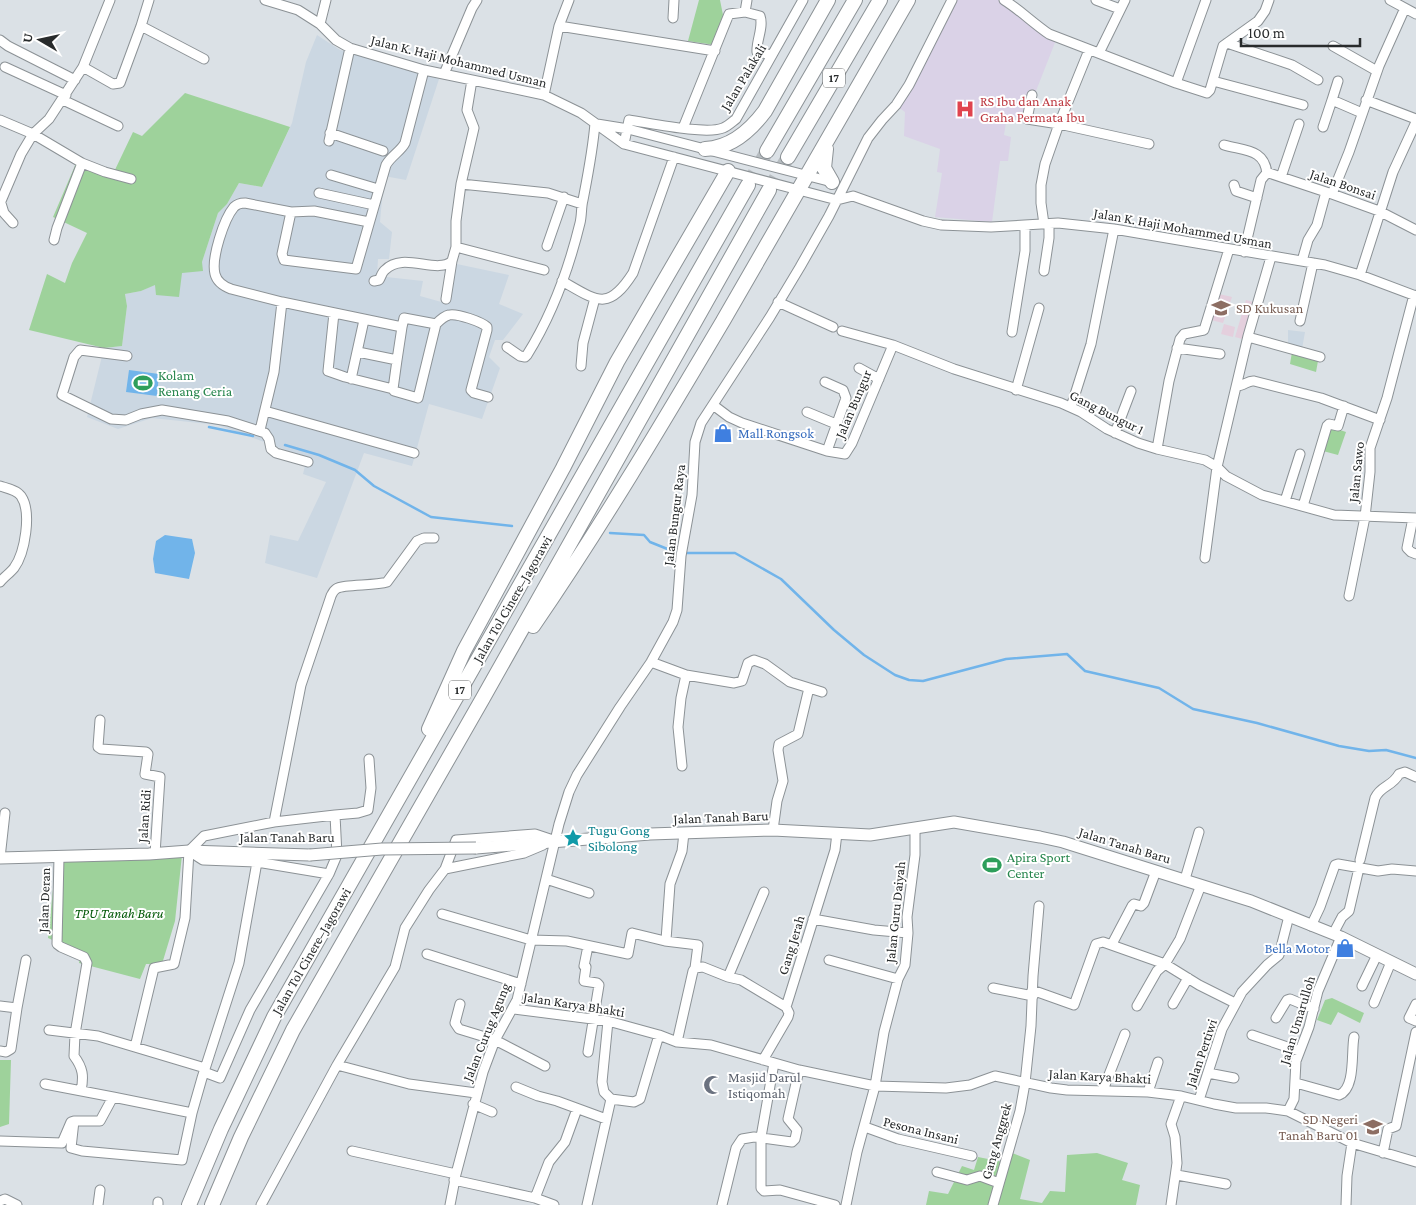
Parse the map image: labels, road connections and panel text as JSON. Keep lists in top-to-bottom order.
{
  "streets": {
    "highway": ["17", "Jalan Tol Cinere–Jagorawi"],
    "main road": ["Jalan Tanah Baru"],
    "street": [
      "Jalan K. Haji Mohammed Usman",
      "Jalan Palakali",
      "Jalan Bonsai",
      "Jalan Bungur",
      "Gang Bungur 1",
      "Jalan Sawo",
      "Jalan Bungur Raya",
      "Jalan Ridi",
      "Jalan Deran",
      "Jalan Guru Daiyah",
      "Gang Jerah",
      "Jalan Karya Bhakti",
      "Jalan Umarulloh",
      "Jalan Curug Agung",
      "Jalan Pertiwi",
      "Pesona Insani",
      "Gang Anggrek"
    ]
  },
  "crossings": [
    ["Jalan K. Haji Mohammed Usman", "Jalan Palakali"],
    ["Jalan K. Haji Mohammed Usman", "Jalan Sawo"],
    ["Jalan K. Haji Mohammed Usman", "Jalan Bungur Raya"],
    ["Jalan Bungur", "Gang Bungur 1"],
    ["Jalan Bungur", "Jalan Bungur Raya"],
    ["Gang Bungur 1", "Jalan Sawo"],
    ["Jalan Bungur Raya", "Jalan Tanah Baru"],
    ["Jalan Bungur Raya", "Jalan Curug Agung"],
    ["Jalan Ridi", "Jalan Tanah Baru"],
    ["Jalan Tanah Baru", "Jalan Deran"],
    ["Jalan Tanah Baru", "Jalan Guru Daiyah"],
    ["Jalan Tanah Baru", "Gang Jerah"],
    ["Jalan Tanah Baru", "Jalan Umarulloh"],
    ["Jalan Tanah Baru", "Jalan Curug Agung"],
    ["Jalan Tanah Baru", "Jalan Pertiwi"],
    ["Jalan Guru Daiyah", "Jalan Karya Bhakti"],
    ["Jalan Guru Daiyah", "Pesona Insani"],
    ["Gang Jerah", "Jalan Karya Bhakti"],
    ["Jalan Karya Bhakti", "Jalan Umarulloh"],
    ["Jalan Karya Bhakti", "Jalan Curug Agung"],
    ["Jalan Karya Bhakti", "Jalan Pertiwi"],
    ["Jalan Karya Bhakti", "Gang Anggrek"]
  ],
  "parks": ["TPU Tanah Baru"],
  "places": {
    "hospital": ["RS Ibu dan Anak Graha Permata Ibu"],
    "school or university": ["SD Kukusan", "SD Negeri Tanah Baru 01"],
    "sports": ["Kolam Renang Ceria", "Apira Sport Center"],
    "shop": ["Mall Rongsok", "Bella Motor"],
    "place": ["Tugu Gong Sibolong"],
    "mosque": ["Masjid Darul Istiqomah"]
  },
  "scale_bar": "100 m",
  "north": "left"
}
